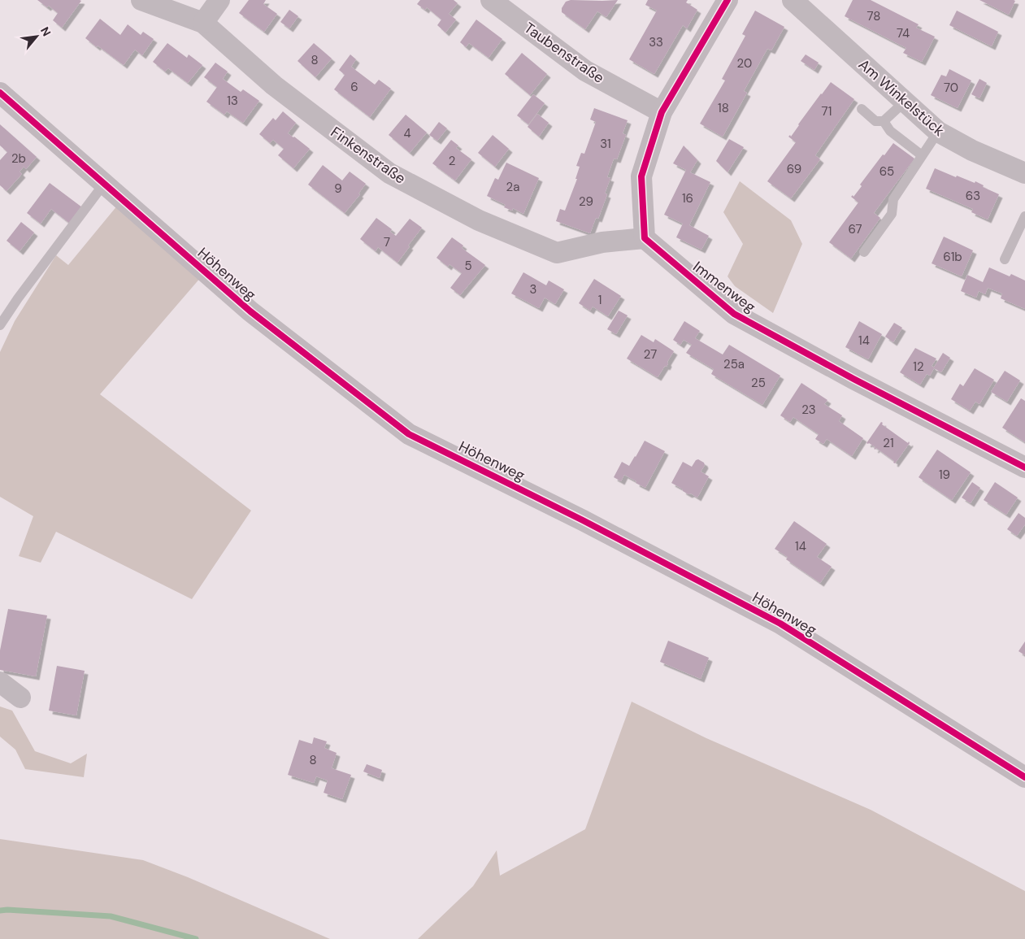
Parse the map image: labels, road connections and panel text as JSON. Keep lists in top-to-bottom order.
{
  "streets": {
    "street": [
      "Taubenstraße",
      "Am Winkelstück",
      "Finkenstraße",
      "Höhenweg",
      "Immenweg"
    ]
  },
  "crossings": [
    ["Finkenstraße", "Immenweg"]
  ],
  "house_numbers": [
    "78",
    "74",
    "33",
    "8",
    "20",
    "6",
    "70",
    "13",
    "18",
    "71",
    "4",
    "31",
    "2b",
    "2",
    "69",
    "65",
    "2a",
    "9",
    "63",
    "16",
    "29",
    "67",
    "7",
    "61b",
    "5",
    "3",
    "1",
    "14",
    "27",
    "25a",
    "12",
    "25",
    "23",
    "21",
    "19",
    "14",
    "8"
  ],
  "north": "top right"
}
